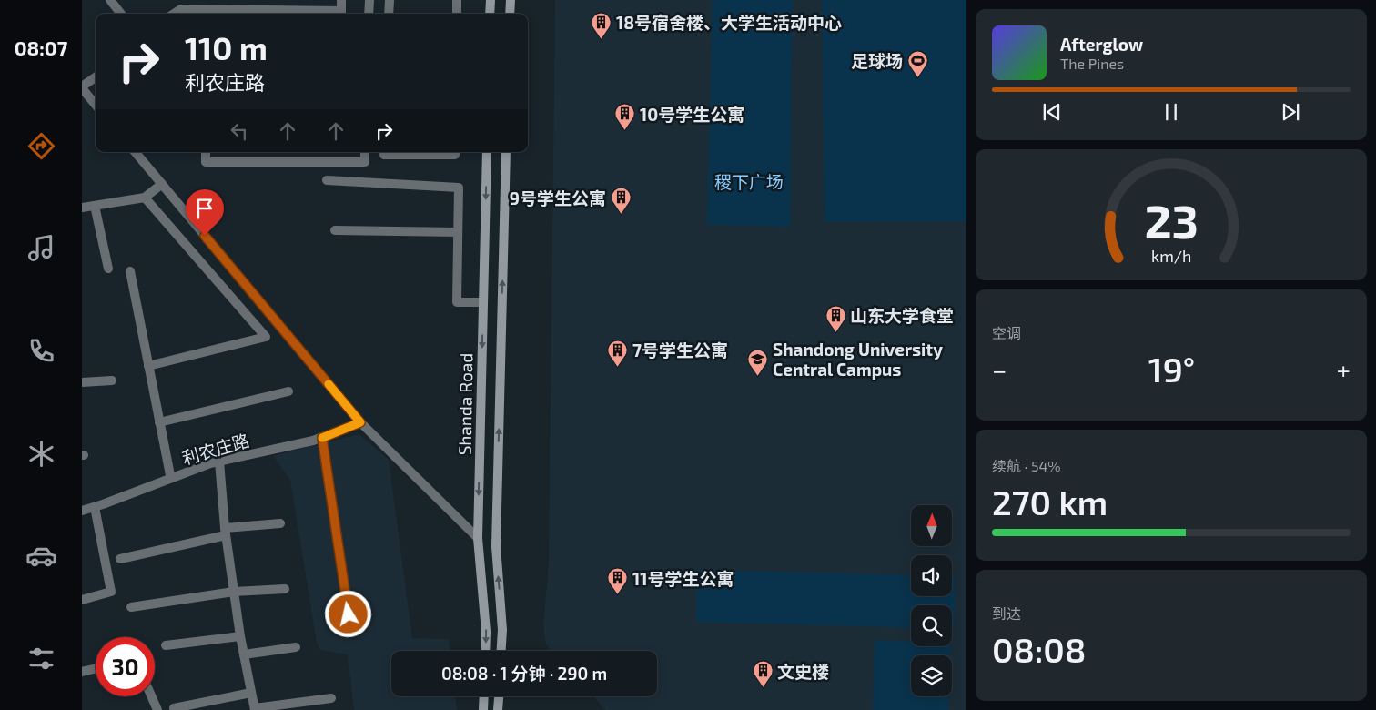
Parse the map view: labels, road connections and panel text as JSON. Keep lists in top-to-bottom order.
{
  "streets": {
    "main road": ["Shanda Road"],
    "street": ["利农庄路"]
  },
  "parks": ["稷下广场"],
  "places": {
    "building": [
      "18号宿舍楼、大学生活动中心",
      "10号学生公寓",
      "9号学生公寓",
      "山东大学食堂",
      "7号学生公寓",
      "11号学生公寓",
      "文史楼"
    ],
    "sports": ["足球场"],
    "school or university": ["Shandong University Central Campus"]
  },
  "north": "top",
  "page": {
    "tabs": "08:07",
    "turn": ["110 m", "利农庄路"],
    "song": ["Afterglow", "The Pines"],
    "tile": [
      "空调",
      ["续航 · 54%", "270 km"],
      ["到达", "08:08"]
    ],
    "heat": ["−", "19°", "+"],
    "limit": "30",
    "trip": "08:08 · 1 分钟 · 290 m",
    "gauge": ["23", "km/h"]
  }
}
